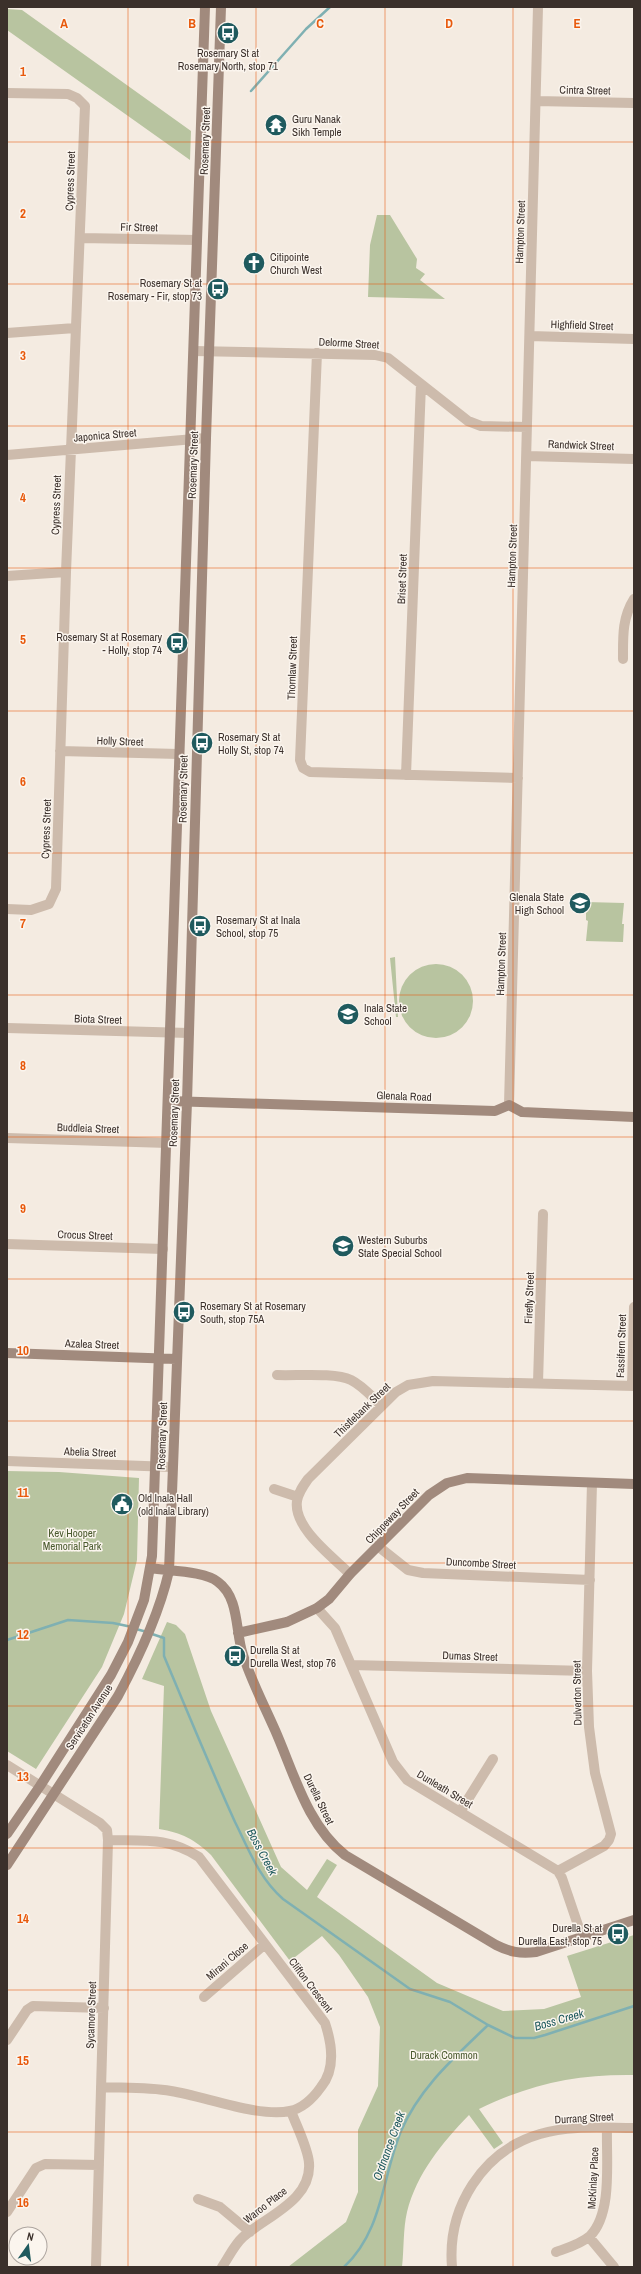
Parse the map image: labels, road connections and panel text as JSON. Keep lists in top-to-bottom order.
{
  "streets": {
    "main road": [
      "Rosemary Street",
      "Glenala Road",
      "Azalea Street",
      "Chippeway Street",
      "Serviceton Avenue",
      "Durella Street"
    ],
    "street": [
      "Cintra Street",
      "Cypress Street",
      "Fir Street",
      "Hampton Street",
      "Highfield Street",
      "Delorme Street",
      "Japonica Street",
      "Randwick Street",
      "Briset Street",
      "Thornlaw Street",
      "Holly Street",
      "Biota Street",
      "Buddleia Street",
      "Crocus Street",
      "Firefly Street",
      "Fassifern Street",
      "Thistlebank Street",
      "Abelia Street",
      "Duncombe Street",
      "Dumas Street",
      "Dulverton Street",
      "Dunleath Street",
      "Mirani Close",
      "Clifton Crescent",
      "Sycamore Street",
      "Durrang Street",
      "McKinlay Place",
      "Waroo Place"
    ]
  },
  "crossings": [
    ["Cintra Street", "Hampton Street"],
    ["Rosemary Street", "Fir Street"],
    ["Rosemary Street", "Delorme Street"],
    ["Rosemary Street", "Japonica Street"],
    ["Rosemary Street", "Holly Street"],
    ["Rosemary Street", "Biota Street"],
    ["Rosemary Street", "Glenala Road"],
    ["Rosemary Street", "Buddleia Street"],
    ["Rosemary Street", "Crocus Street"],
    ["Rosemary Street", "Azalea Street"],
    ["Rosemary Street", "Abelia Street"],
    ["Rosemary Street", "Serviceton Avenue"],
    ["Rosemary Street", "Durella Street"],
    ["Cypress Street", "Fir Street"],
    ["Cypress Street", "Japonica Street"],
    ["Cypress Street", "Holly Street"],
    ["Hampton Street", "Highfield Street"],
    ["Hampton Street", "Delorme Street"],
    ["Hampton Street", "Randwick Street"],
    ["Hampton Street", "Thornlaw Street"],
    ["Hampton Street", "Glenala Road"],
    ["Delorme Street", "Briset Street"],
    ["Delorme Street", "Thornlaw Street"],
    ["Briset Street", "Thornlaw Street"],
    ["Firefly Street", "Thistlebank Street"],
    ["Fassifern Street", "Thistlebank Street"],
    ["Thistlebank Street", "Chippeway Street"],
    ["Chippeway Street", "Duncombe Street"],
    ["Chippeway Street", "Dulverton Street"],
    ["Chippeway Street", "Dunleath Street"],
    ["Chippeway Street", "Durella Street"],
    ["Duncombe Street", "Dulverton Street"],
    ["Dumas Street", "Dulverton Street"],
    ["Dumas Street", "Dunleath Street"],
    ["Dulverton Street", "Dunleath Street"],
    ["Serviceton Avenue", "Durella Street"],
    ["Serviceton Avenue", "Sycamore Street"],
    ["Mirani Close", "Clifton Crescent"],
    ["Clifton Crescent", "Sycamore Street"],
    ["Clifton Crescent", "Waroo Place"],
    ["Durrang Street", "McKinlay Place"]
  ],
  "water": ["Boss Creek", "Ordnance Creek"],
  "parks": ["Kev Hooper Memorial Park", "Durack Common"],
  "places": {
    "bus stop": [
      "Rosemary St at Rosemary North, stop 71",
      "Rosemary St at Rosemary - Fir, stop 73",
      "Rosemary St at Rosemary - Holly, stop 74",
      "Rosemary St at Holly St, stop 74",
      "Rosemary St at Inala School, stop 75",
      "Rosemary St at Rosemary South, stop 75A",
      "Durella St at Durella West, stop 76",
      "Durella St at Durella East, stop 75"
    ],
    "temple": ["Guru Nanak Sikh Temple"],
    "church": ["Citipointe Church West"],
    "school or university": ["Glenala State High School", "Inala State School", "Western Suburbs State Special School"],
    "public building": ["Old Inala Hall (old Inala Library)"]
  },
  "north": "top",
  "grid": {
    "columns": [
      "A",
      "B",
      "C",
      "D",
      "E"
    ],
    "rows": [
      "1",
      "2",
      "3",
      "4",
      "5",
      "6",
      "7",
      "8",
      "9",
      "10",
      "11",
      "12",
      "13",
      "14",
      "15",
      "16"
    ]
  }
}
